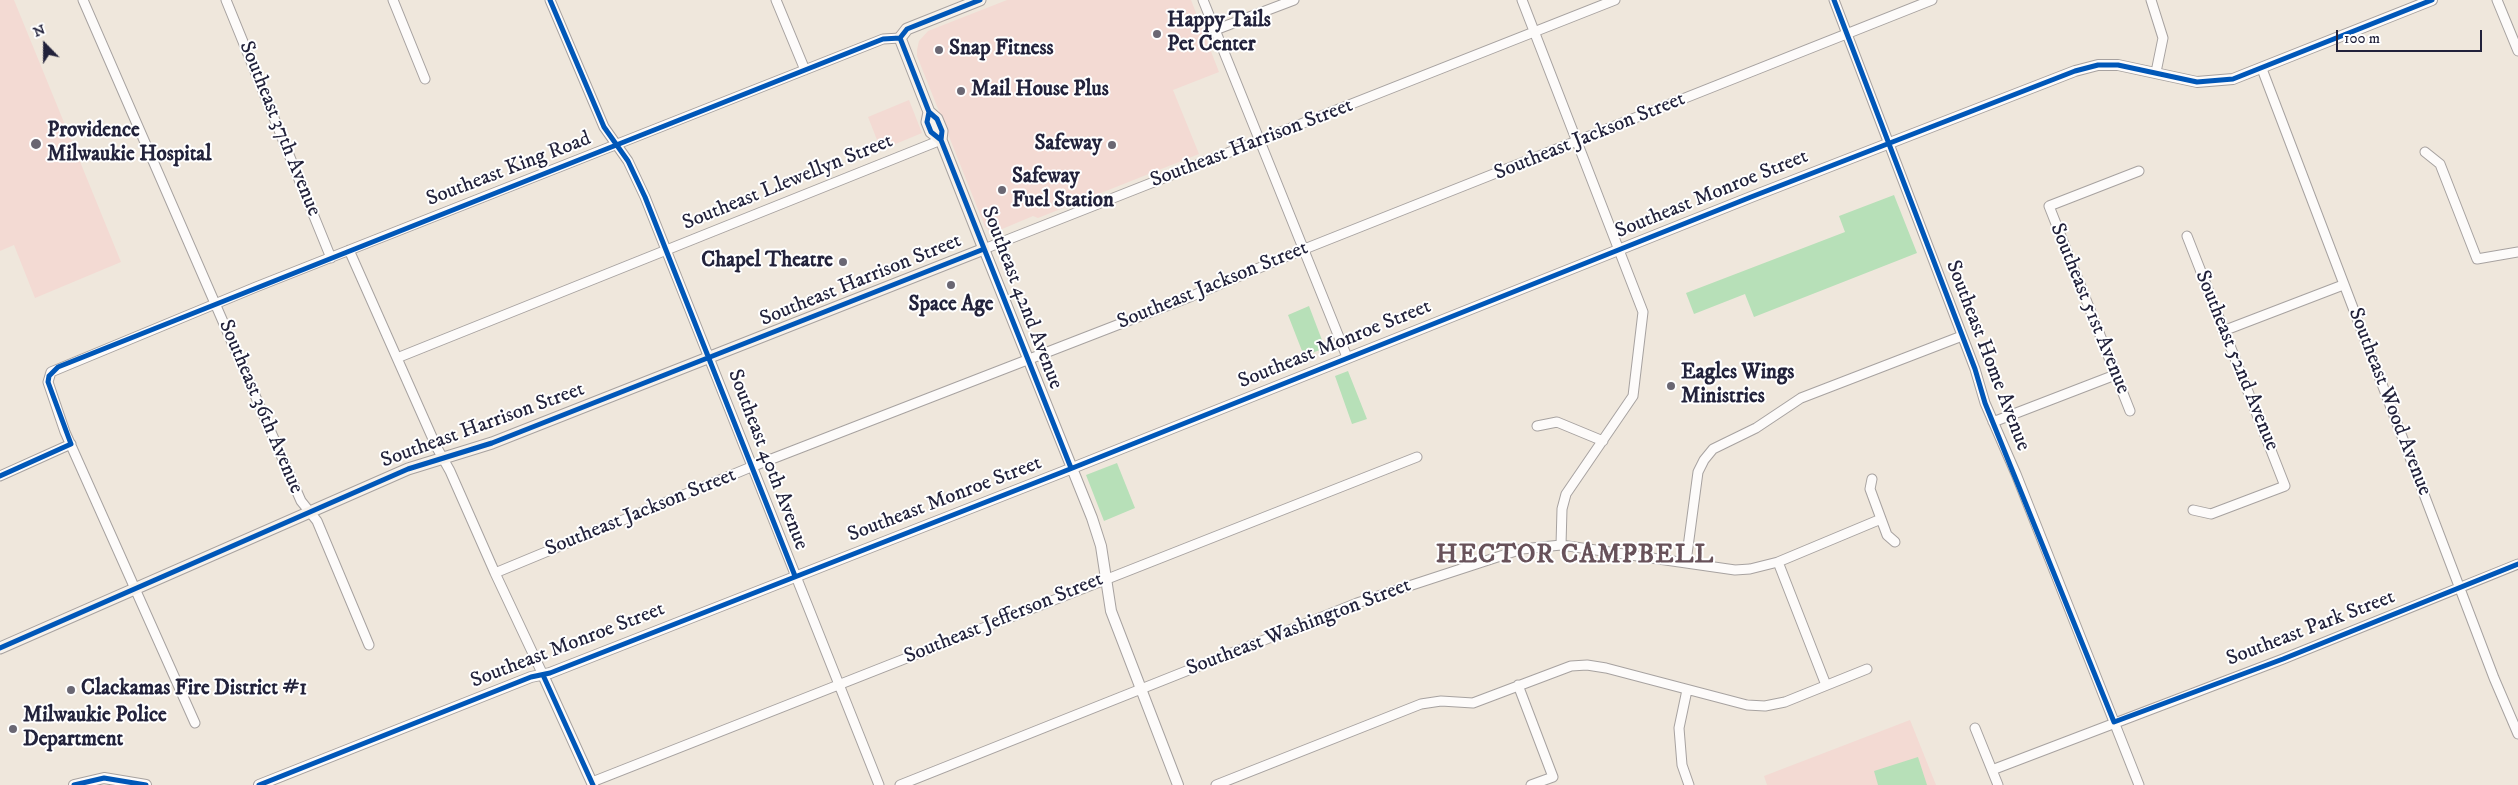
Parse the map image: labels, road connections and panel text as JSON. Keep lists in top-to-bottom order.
{
  "streets": {
    "main road": ["Southeast Harrison Street", "Southeast King Road", "Southeast 42nd Avenue"],
    "street": [
      "Southeast 37th Avenue",
      "Southeast Jackson Street",
      "Southeast Llewellyn Street",
      "Southeast Monroe Street",
      "Southeast 51st Avenue",
      "Southeast Home Avenue",
      "Southeast 52nd Avenue",
      "Southeast Wood Avenue",
      "Southeast 36th Avenue",
      "Southeast 40th Avenue",
      "Southeast Jefferson Street",
      "Southeast Washington Street",
      "Southeast Park Street"
    ]
  },
  "crossings": [
    ["Southeast 37th Avenue", "Southeast King Road"],
    ["Southeast Jackson Street", "Southeast 42nd Avenue"],
    ["Southeast Jackson Street", "Southeast Home Avenue"],
    ["Southeast Jackson Street", "Southeast 40th Avenue"],
    ["Southeast Harrison Street", "Southeast 42nd Avenue"],
    ["Southeast Harrison Street", "Southeast 36th Avenue"],
    ["Southeast Harrison Street", "Southeast 40th Avenue"],
    ["Southeast King Road", "Southeast 42nd Avenue"],
    ["Southeast King Road", "Southeast 36th Avenue"],
    ["Southeast King Road", "Southeast 40th Avenue"],
    ["Southeast Llewellyn Street", "Southeast 42nd Avenue"],
    ["Southeast Llewellyn Street", "Southeast 40th Avenue"],
    ["Southeast Monroe Street", "Southeast 42nd Avenue"],
    ["Southeast Monroe Street", "Southeast Home Avenue"],
    ["Southeast Monroe Street", "Southeast Wood Avenue"],
    ["Southeast Monroe Street", "Southeast 40th Avenue"],
    ["Southeast 42nd Avenue", "Southeast Jefferson Street"],
    ["Southeast 42nd Avenue", "Southeast Washington Street"],
    ["Southeast Home Avenue", "Southeast Park Street"],
    ["Southeast Wood Avenue", "Southeast Park Street"],
    ["Southeast 40th Avenue", "Southeast Jefferson Street"]
  ],
  "districts": ["HECTOR CAMPBELL"],
  "places": [
    "Happy Tails Pet Center",
    "Snap Fitness",
    "Mail House Plus",
    "Providence Milwaukie Hospital",
    "Safeway",
    "Safeway Fuel Station",
    "Chapel Theatre",
    "Space Age",
    "Eagles Wings Ministries",
    "Clackamas Fire District #1",
    "Milwaukie Police Department"
  ],
  "scale_bar": "100 m",
  "north": "top"
}
